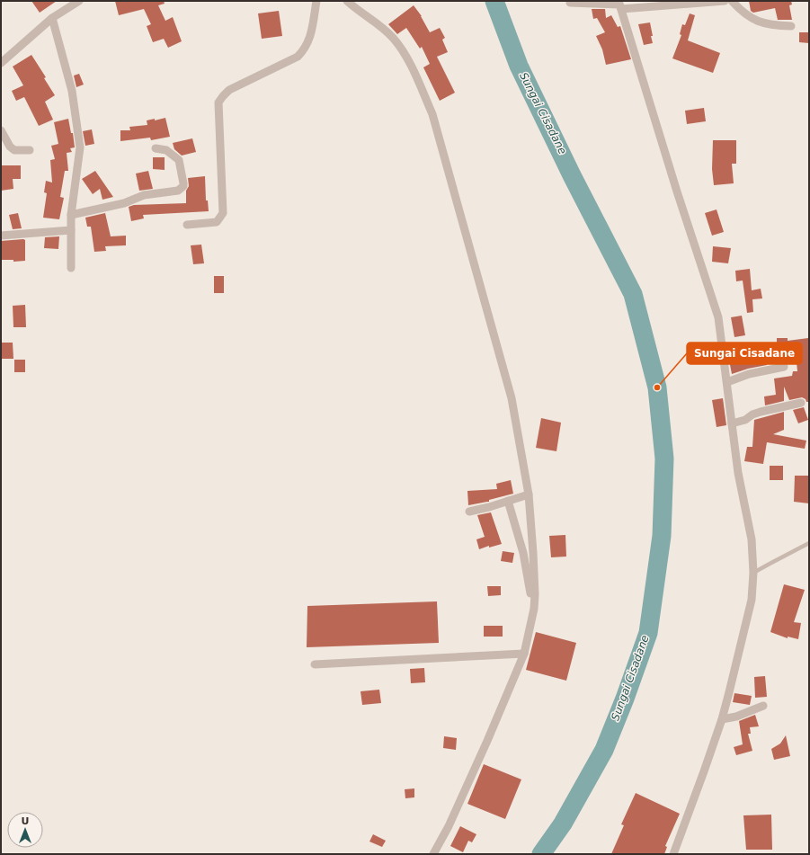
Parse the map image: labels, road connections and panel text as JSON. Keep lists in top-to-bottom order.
{
  "water": ["Sungai Cisadane"],
  "places": ["Sungai Cisadane"],
  "north": "top"
}
